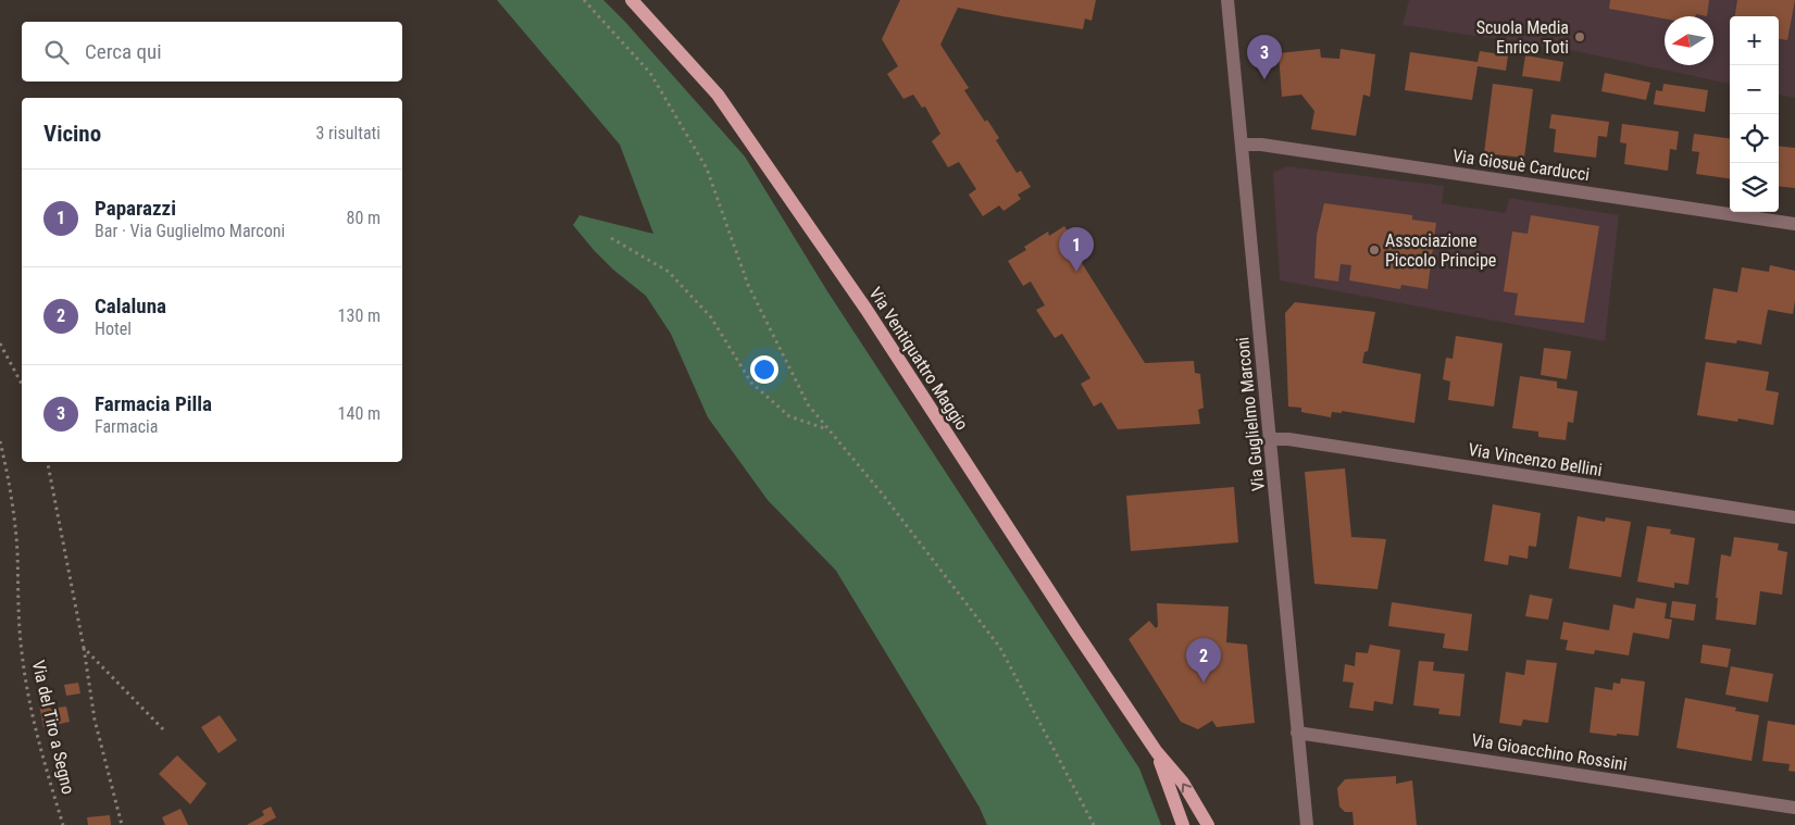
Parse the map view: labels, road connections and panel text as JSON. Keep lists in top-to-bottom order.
{
  "streets": {
    "main road": ["Via Ventiquattro Maggio"],
    "street": [
      "Via Giosuè Carducci",
      "Via Guglielmo Marconi",
      "Via Vincenzo Bellini",
      "Via Gioacchino Rossini"
    ],
    "path": ["Via del Tiro a Segno"]
  },
  "crossings": [
    ["Via Giosuè Carducci", "Via Guglielmo Marconi"],
    ["Via Guglielmo Marconi", "Via Vincenzo Bellini"],
    ["Via Guglielmo Marconi", "Via Gioacchino Rossini"]
  ],
  "places": ["Scuola Media Enrico Toti", "Associazione Piccolo Principe"],
  "north": "left",
  "page": {
    "map_buttons": ["+", "−"],
    "search": "Cerca qui",
    "pins": ["3", "1", "2"],
    "heading": ["Vicino", "3 risultati"],
    "list": [
      {
        "mark": "1",
        "name": "Paparazzi",
        "note": "Bar · Via Guglielmo Marconi",
        "value": "80 m"
      },
      {
        "mark": "2",
        "name": "Calaluna",
        "note": "Hotel",
        "value": "130 m"
      },
      {
        "mark": "3",
        "name": "Farmacia Pilla",
        "note": "Farmacia",
        "value": "140 m"
      }
    ]
  }
}
